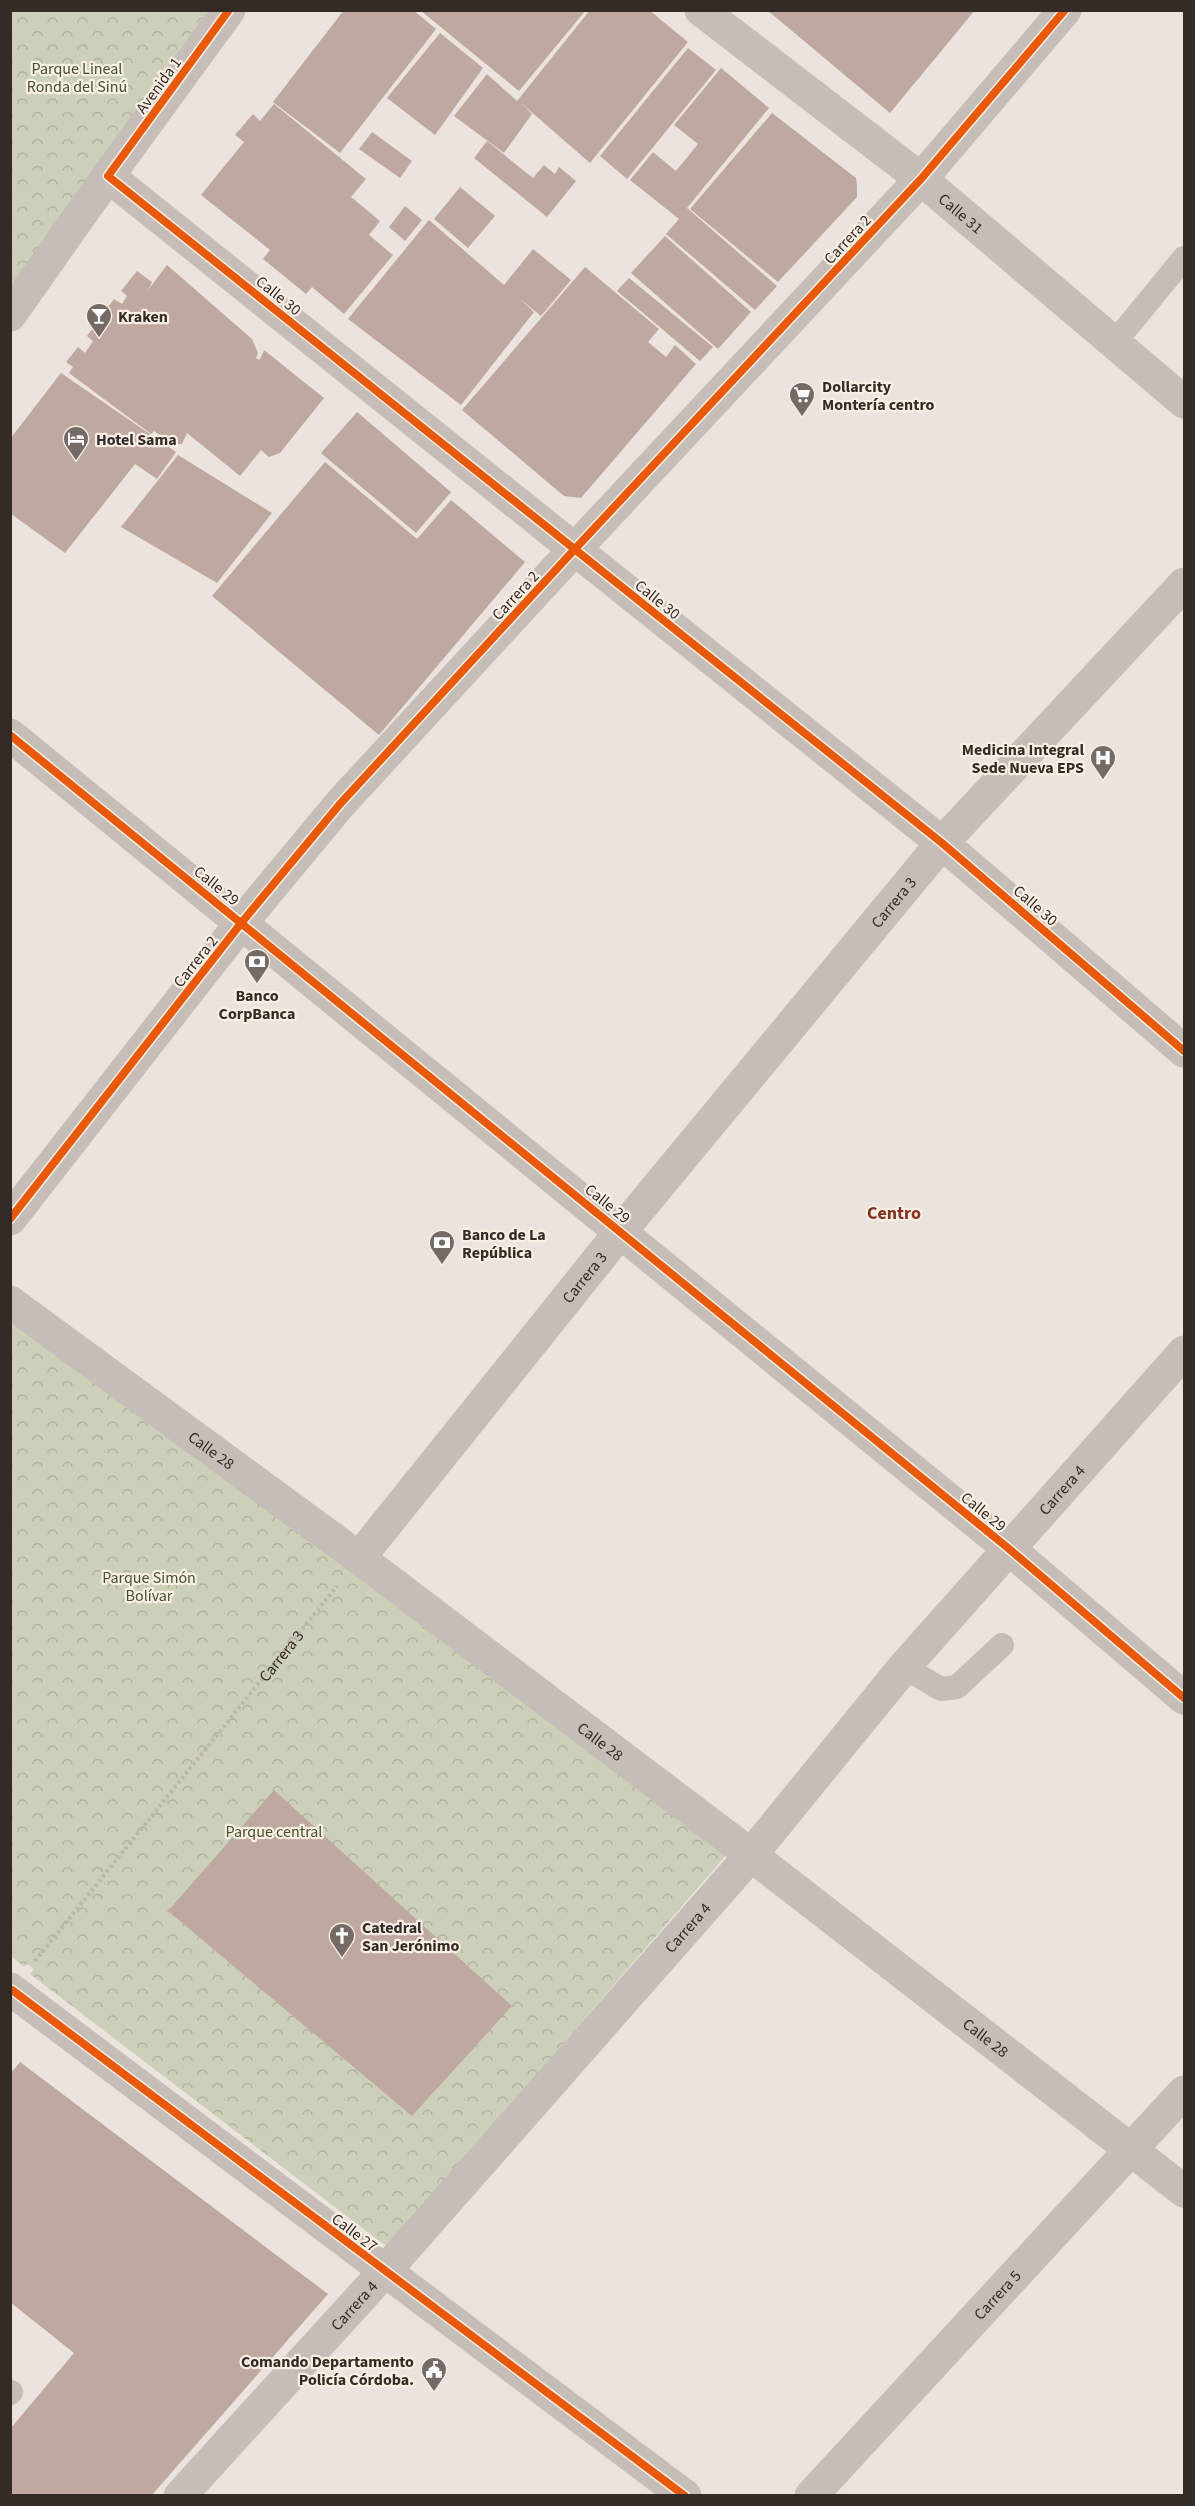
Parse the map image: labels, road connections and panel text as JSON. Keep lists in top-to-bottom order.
{
  "streets": {
    "street": [
      "Avenida 1",
      "Calle 31",
      "Carrera 2",
      "Calle 30",
      "Calle 29",
      "Carrera 3",
      "Calle 28",
      "Carrera 4",
      "Calle 27",
      "Carrera 5"
    ]
  },
  "crossings": [
    ["Avenida 1", "Calle 30"],
    ["Calle 31", "Carrera 2"],
    ["Carrera 2", "Calle 30"],
    ["Carrera 2", "Calle 29"],
    ["Calle 30", "Carrera 3"],
    ["Calle 29", "Carrera 3"],
    ["Calle 29", "Carrera 4"],
    ["Carrera 3", "Calle 28"],
    ["Carrera 3", "Calle 27"],
    ["Calle 28", "Carrera 4"],
    ["Calle 28", "Carrera 5"],
    ["Carrera 4", "Calle 27"]
  ],
  "districts": ["Centro"],
  "parks": ["Parque Lineal Ronda del Sinú", "Parque Simón Bolívar", "Parque central"],
  "places": {
    "bar": ["Kraken"],
    "supermarket": ["Dollarcity Montería centro"],
    "hotel": ["Hotel Sama"],
    "hospital": ["Medicina Integral Sede Nueva EPS"],
    "bank": ["Banco CorpBanca", "Banco de La República"],
    "church": ["Catedral San Jerónimo"],
    "public building": ["Comando Departamento Policía Córdoba."]
  }
}
